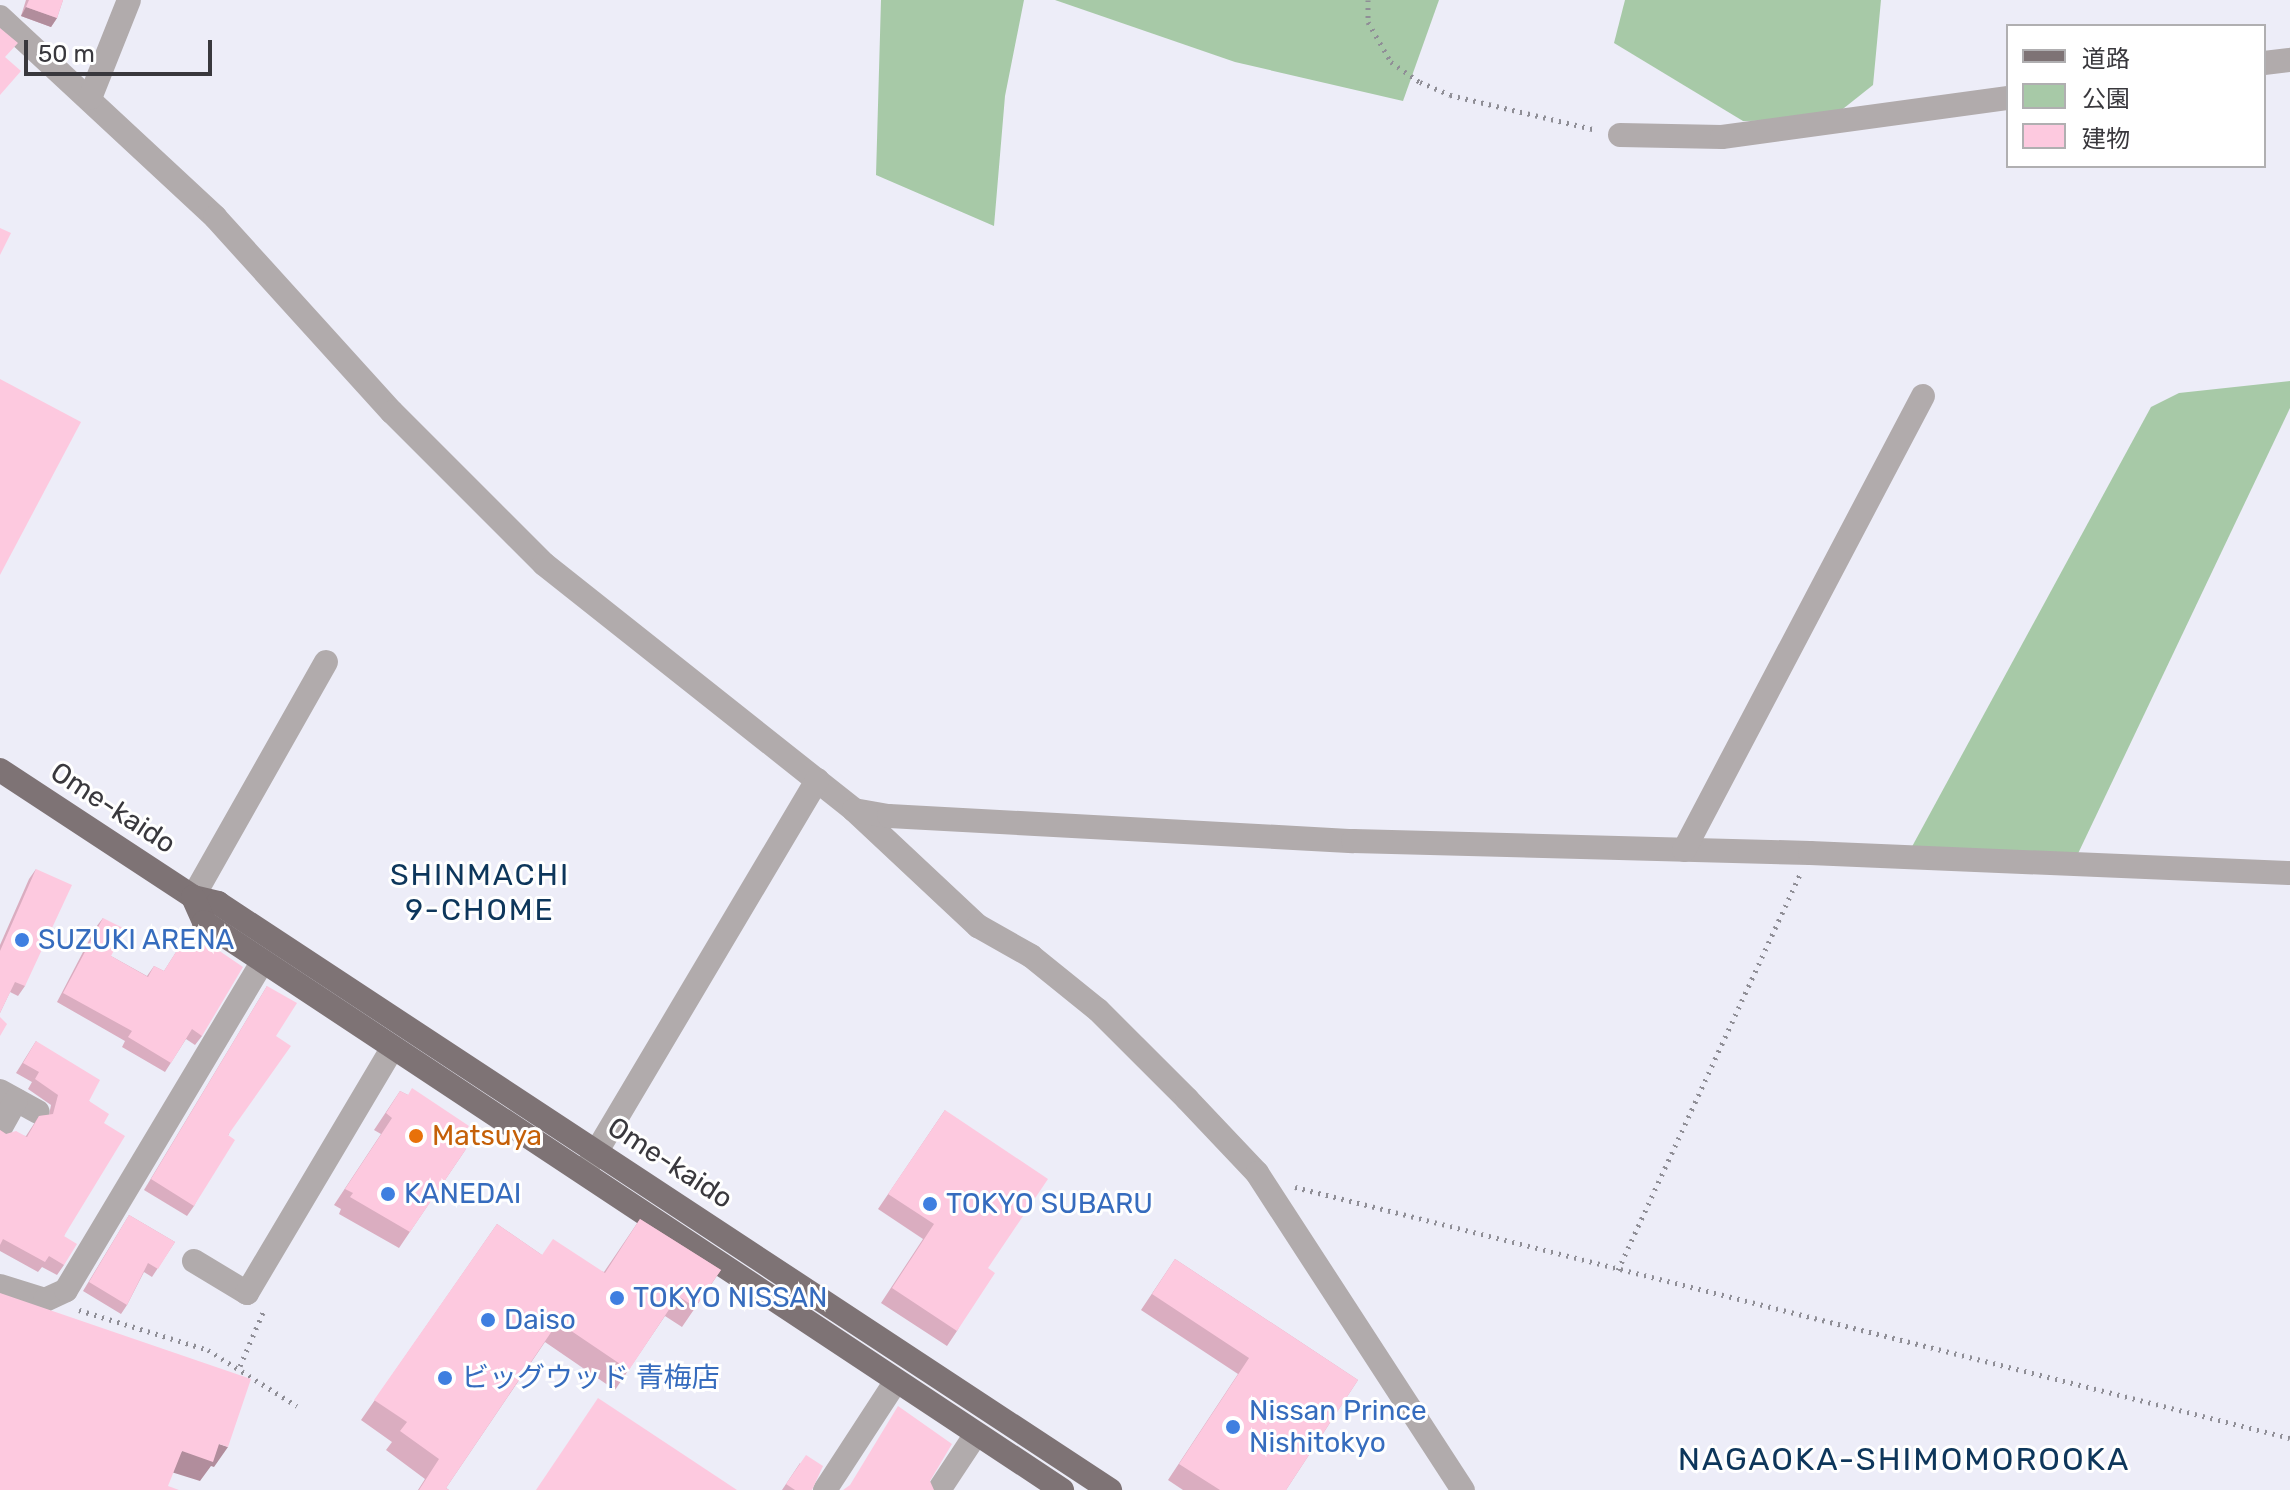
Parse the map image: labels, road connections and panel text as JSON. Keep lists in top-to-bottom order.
{
  "streets": {
    "main road": ["Ome-kaido"]
  },
  "districts": ["SHINMACHI 9-CHOME", "NAGAOKA-SHIMOMOROOKA"],
  "places": [
    "SUZUKI ARENA",
    "Matsuya",
    "KANEDAI",
    "TOKYO SUBARU",
    "TOKYO NISSAN",
    "Daiso",
    "ビッグウッド 青梅店",
    "Nissan Prince Nishitokyo"
  ],
  "legend": ["道路", "公園", "建物"],
  "scale_bar": "50 m"
}
